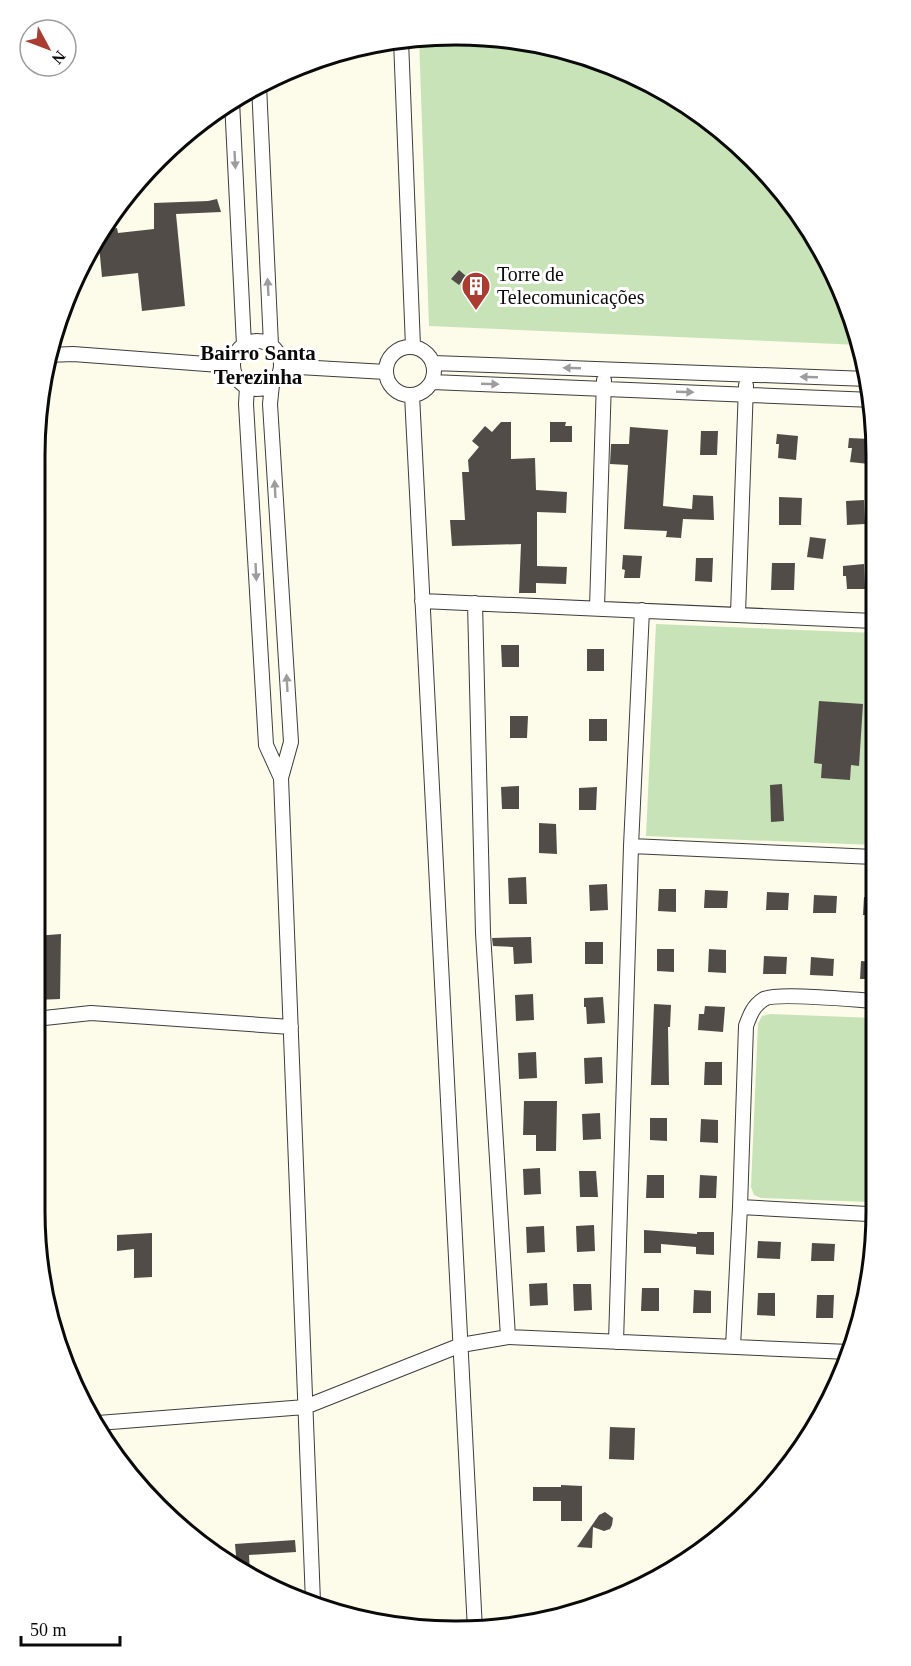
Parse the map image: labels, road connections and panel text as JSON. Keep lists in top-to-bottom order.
{
  "districts": ["Bairro Santa Terezinha"],
  "places": {
    "building": ["Torre de Telecomunicações"]
  },
  "scale_bar": "50 m",
  "north": "bottom right"
}
